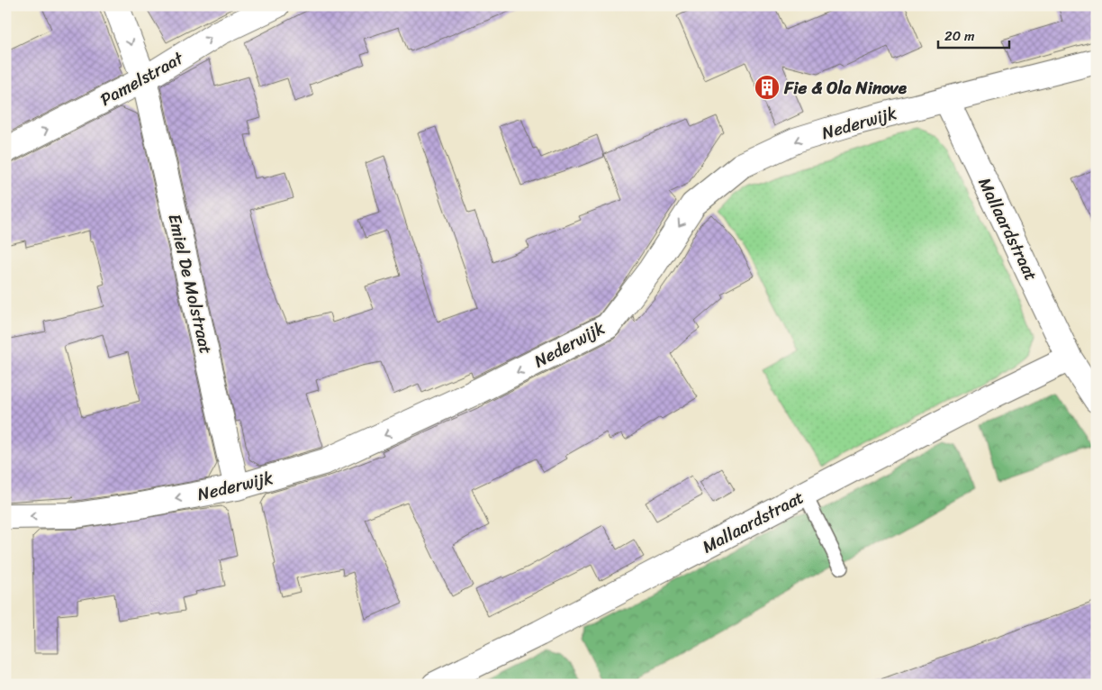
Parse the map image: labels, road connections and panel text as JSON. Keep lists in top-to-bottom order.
{
  "streets": {
    "street": [
      "Pamelstraat",
      "Nederwijk",
      "Mallaardstraat",
      "Emiel De Molstraat"
    ]
  },
  "crossings": [
    ["Pamelstraat", "Emiel De Molstraat"],
    ["Nederwijk", "Mallaardstraat"],
    ["Nederwijk", "Emiel De Molstraat"]
  ],
  "one_way": ["Pamelstraat", "Nederwijk"],
  "places": {
    "building": ["Fie & Ola Ninove"]
  },
  "scale_bar": "20 m"
}
